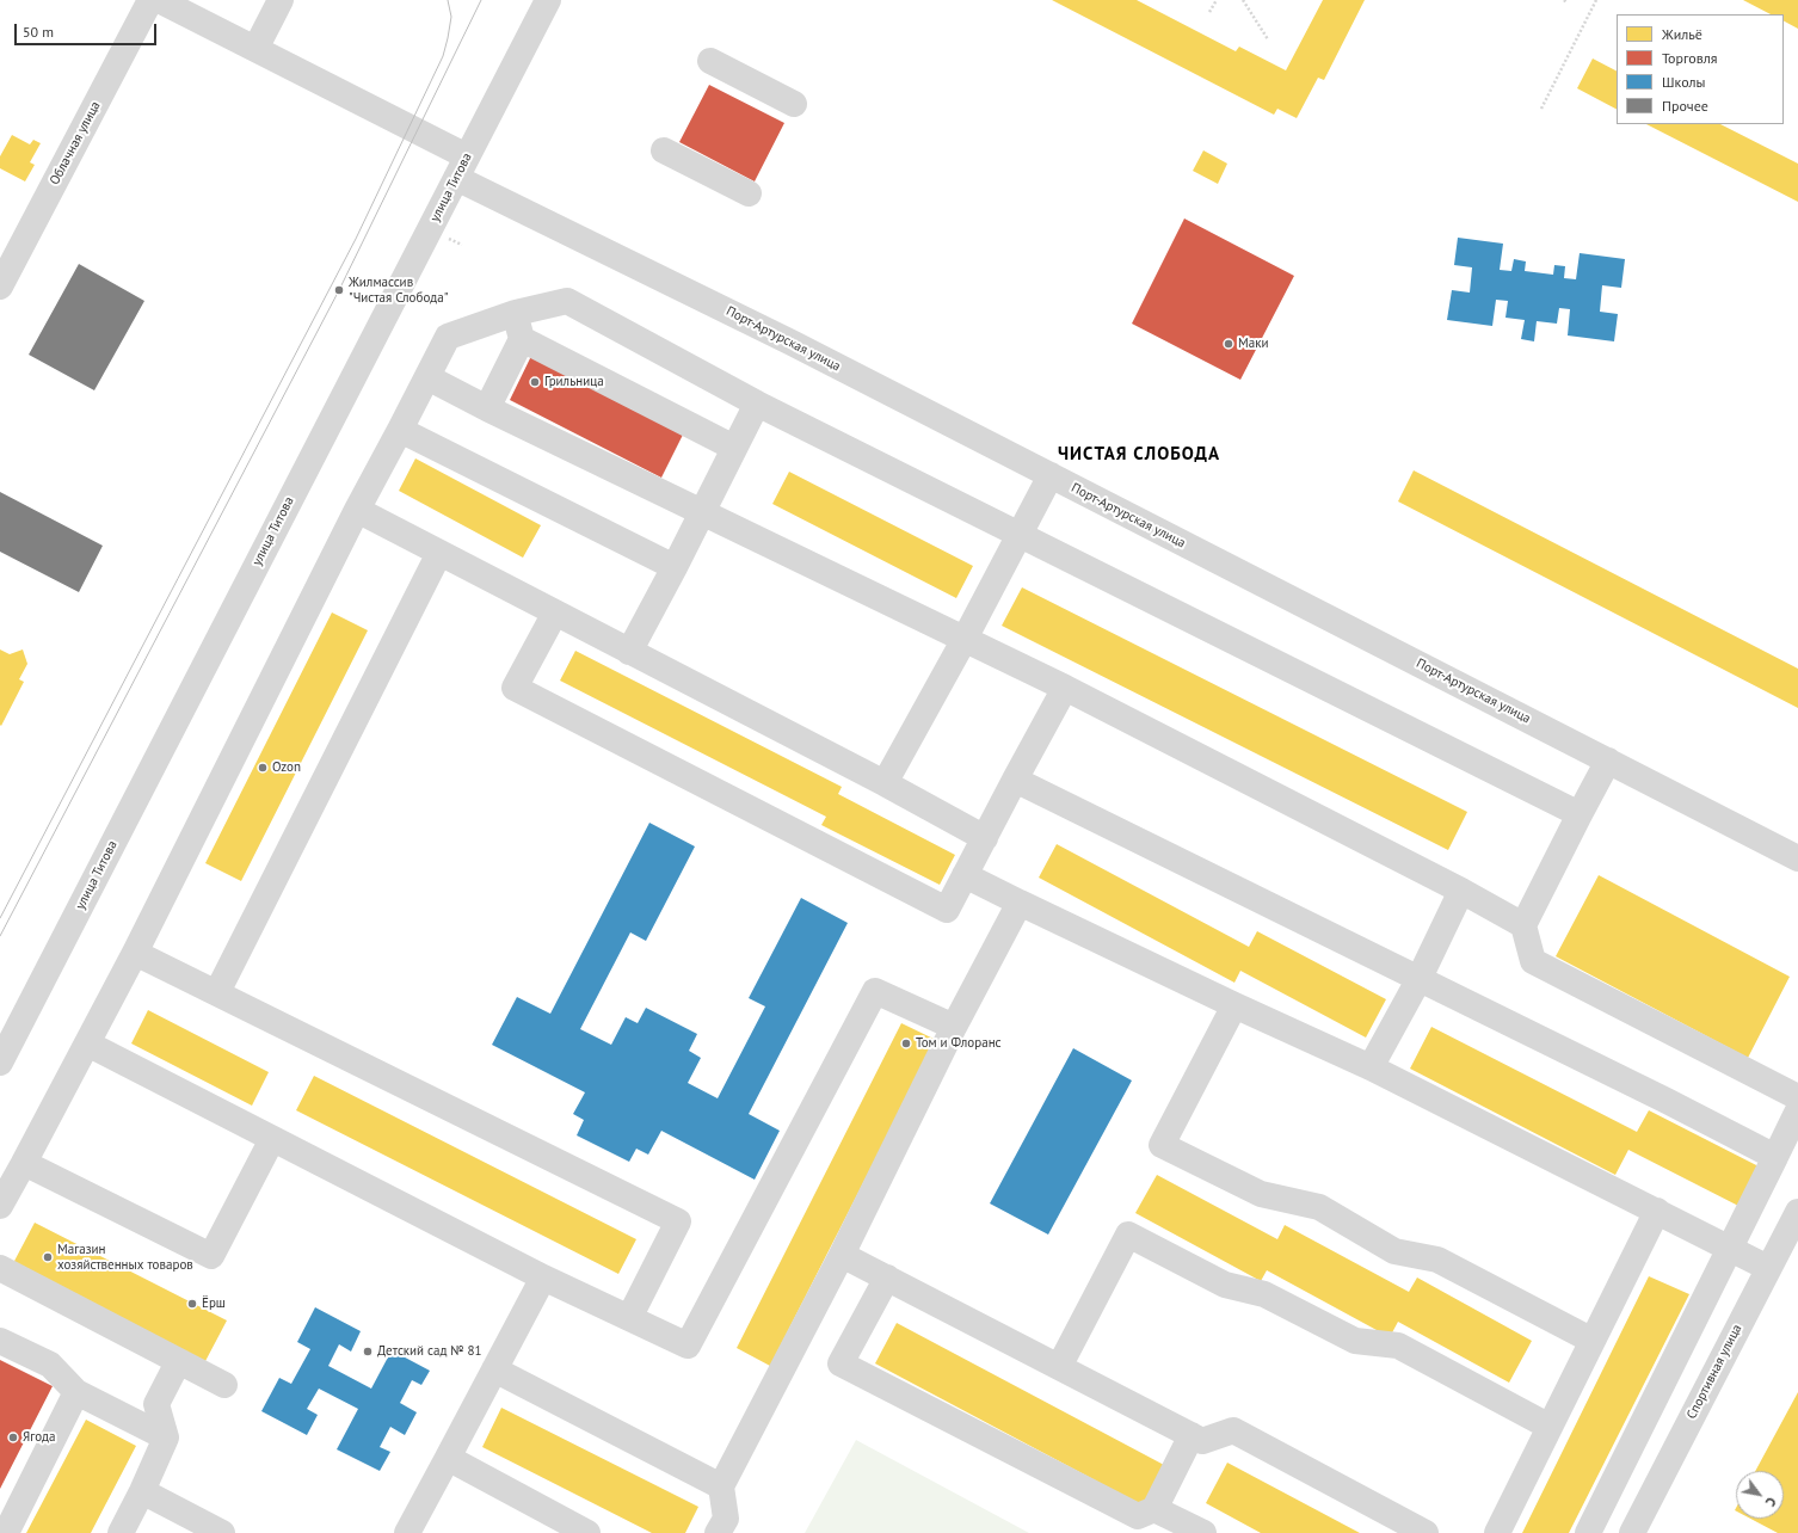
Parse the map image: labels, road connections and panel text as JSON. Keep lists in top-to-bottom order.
{
  "streets": {
    "street": [
      "Облачная улица",
      "улица Титова",
      "Порт-Артурская улица",
      "Спортивная улица"
    ]
  },
  "crossings": [
    ["улица Титова", "Порт-Артурская улица"]
  ],
  "districts": ["ЧИСТАЯ СЛОБОДА"],
  "places": [
    "Жилмассив \"Чистая Слобода\"",
    "Маки",
    "Грильница",
    "Ozon",
    "Том и Флоранс",
    "Магазин хозяйственных товаров",
    "Ёрш",
    "Детский сад № 81",
    "Ягода"
  ],
  "legend": [
    "Жильё",
    "Торговля",
    "Школы",
    "Прочее"
  ],
  "scale_bar": "50 m",
  "north": "bottom right"
}
